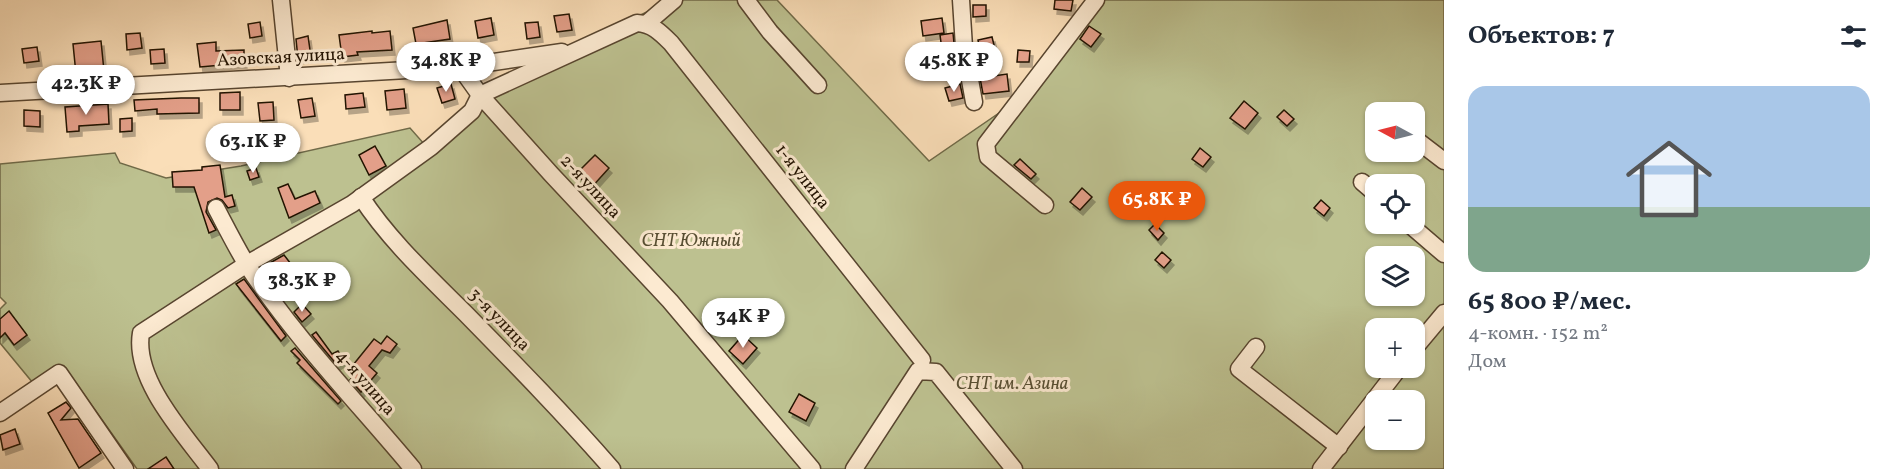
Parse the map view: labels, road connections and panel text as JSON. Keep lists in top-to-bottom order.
{
  "streets": {
    "street": [
      "Азовская улица",
      "1-я улица",
      "2-я улица",
      "3-я улица",
      "4-я улица"
    ]
  },
  "crossings": [
    ["Азовская улица", "2-я улица"]
  ],
  "parks": ["СНТ Южный", "СНТ им. Азина"],
  "north": "left",
  "page": {
    "heading": "Объектов: 7",
    "price": [
      "34.8K ₽",
      "45.8K ₽",
      "42.3K ₽",
      "63.1K ₽",
      "65.8K ₽",
      "38.3K ₽",
      "34K ₽"
    ],
    "list": [
      {
        "name": "65 800 ₽/мес.",
        "note": "4-комн. · 152 m² · Дом"
      }
    ],
    "map_buttons": ["+", "−"]
  }
}
